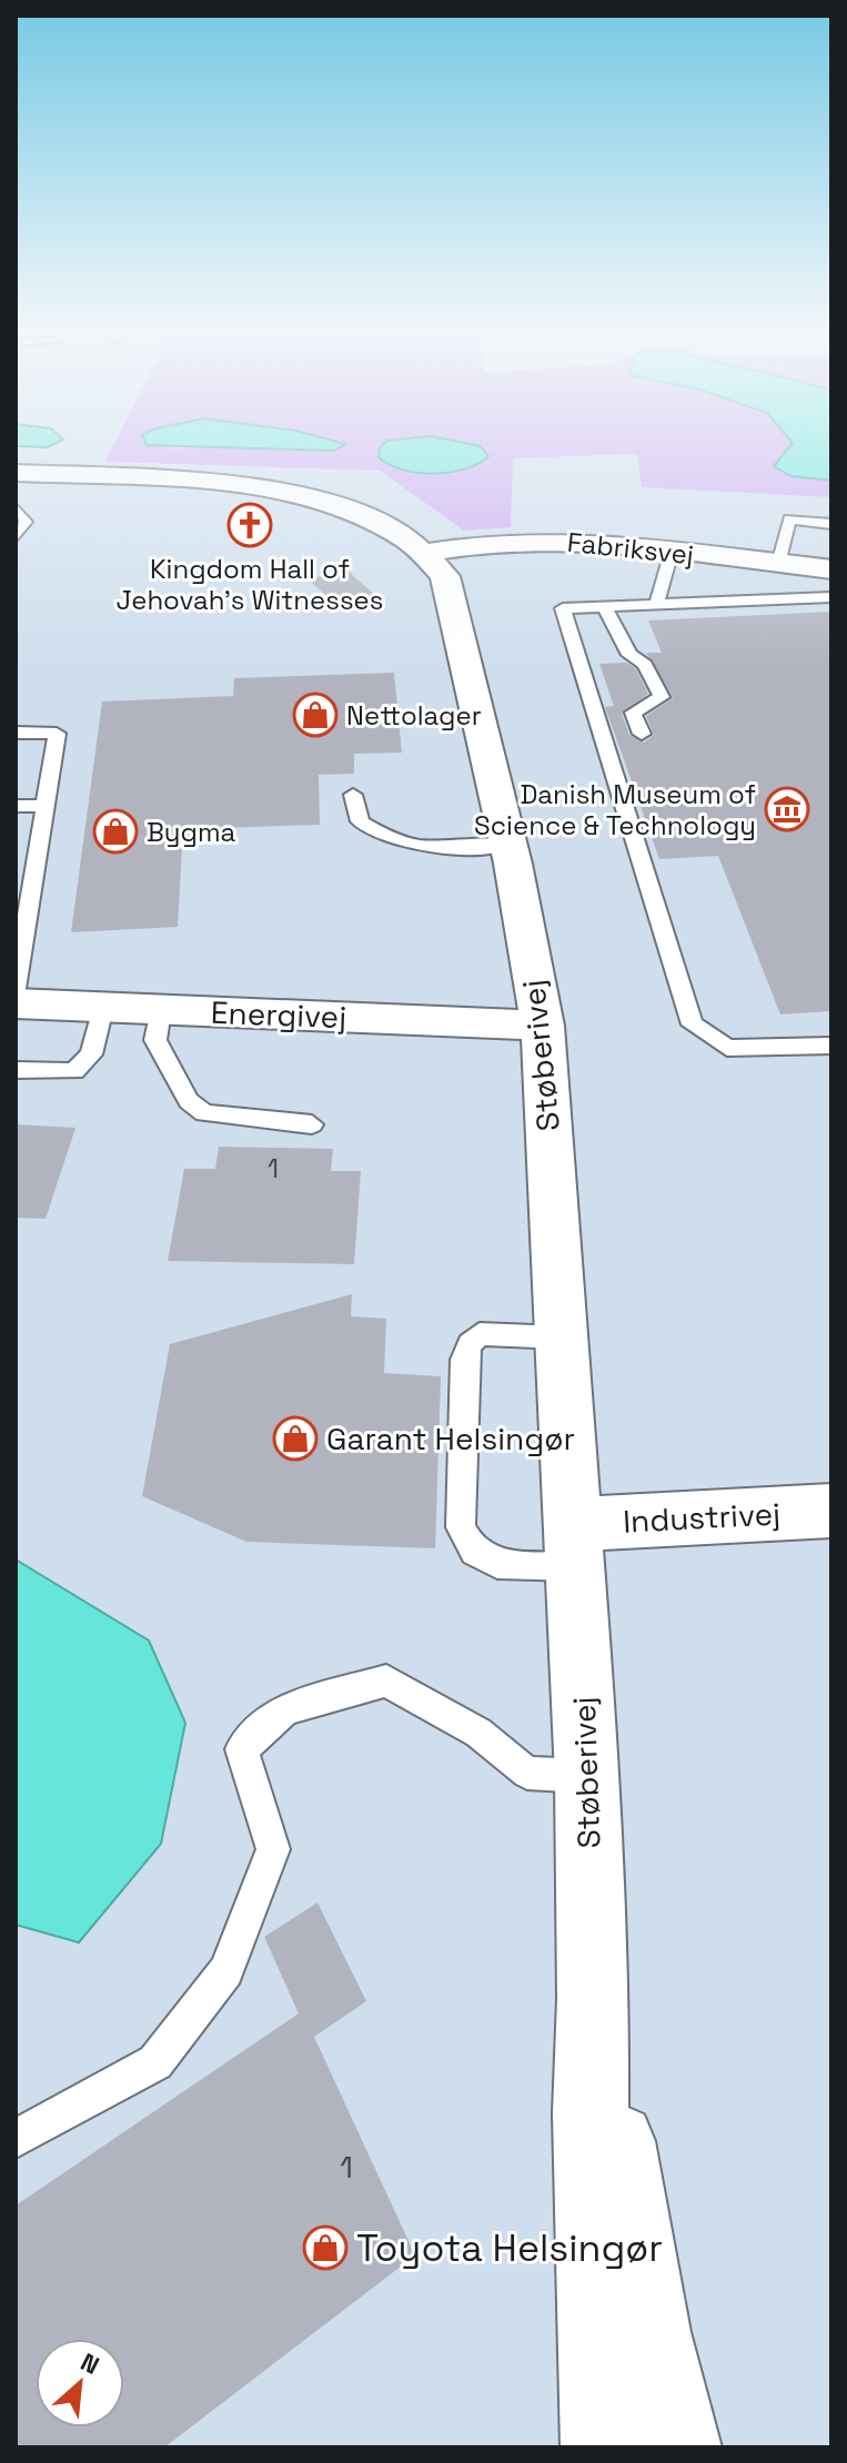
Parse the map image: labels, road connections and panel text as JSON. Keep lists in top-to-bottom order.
{
  "streets": {
    "street": [
      "Fabriksvej",
      "Energivej",
      "Støberivej",
      "Industrivej"
    ]
  },
  "crossings": [
    ["Fabriksvej", "Støberivej"],
    ["Energivej", "Støberivej"],
    ["Støberivej", "Industrivej"]
  ],
  "places": {
    "church": ["Kingdom Hall of Jehovah's Witnesses"],
    "shop": [
      "Nettolager",
      "Bygma",
      "Garant Helsingør",
      "Toyota Helsingør"
    ],
    "museum": ["Danish Museum of Science & Technology"]
  },
  "house_numbers": ["1", "1"],
  "north": "top right"
}
